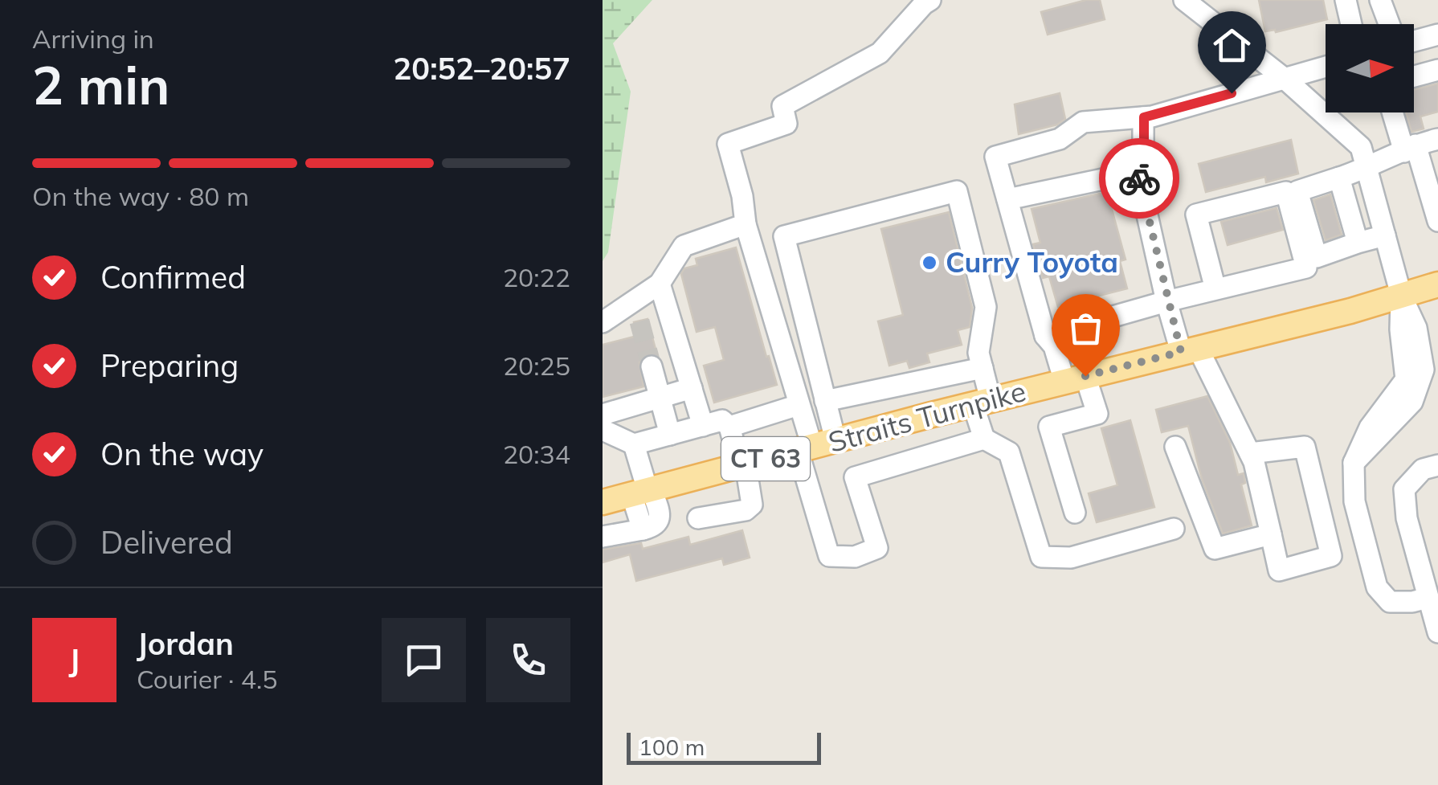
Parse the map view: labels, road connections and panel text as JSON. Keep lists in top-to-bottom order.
{
  "streets": {
    "main road": ["Straits Turnpike", "CT 63"]
  },
  "places": ["Curry Toyota"],
  "scale_bar": "100 m",
  "north": "right",
  "page": {
    "heading": ["2 min", "Arriving in", "20:52–20:57"],
    "panel": ["Jordan", "Courier · 4.5"],
    "bar": "On the way · 80 m",
    "list": [
      ["Confirmed", "20:22"],
      ["Preparing", "20:25"],
      ["On the way", "20:34"],
      "Delivered"
    ],
    "round": "J",
    "scale": "100 m"
  }
}
